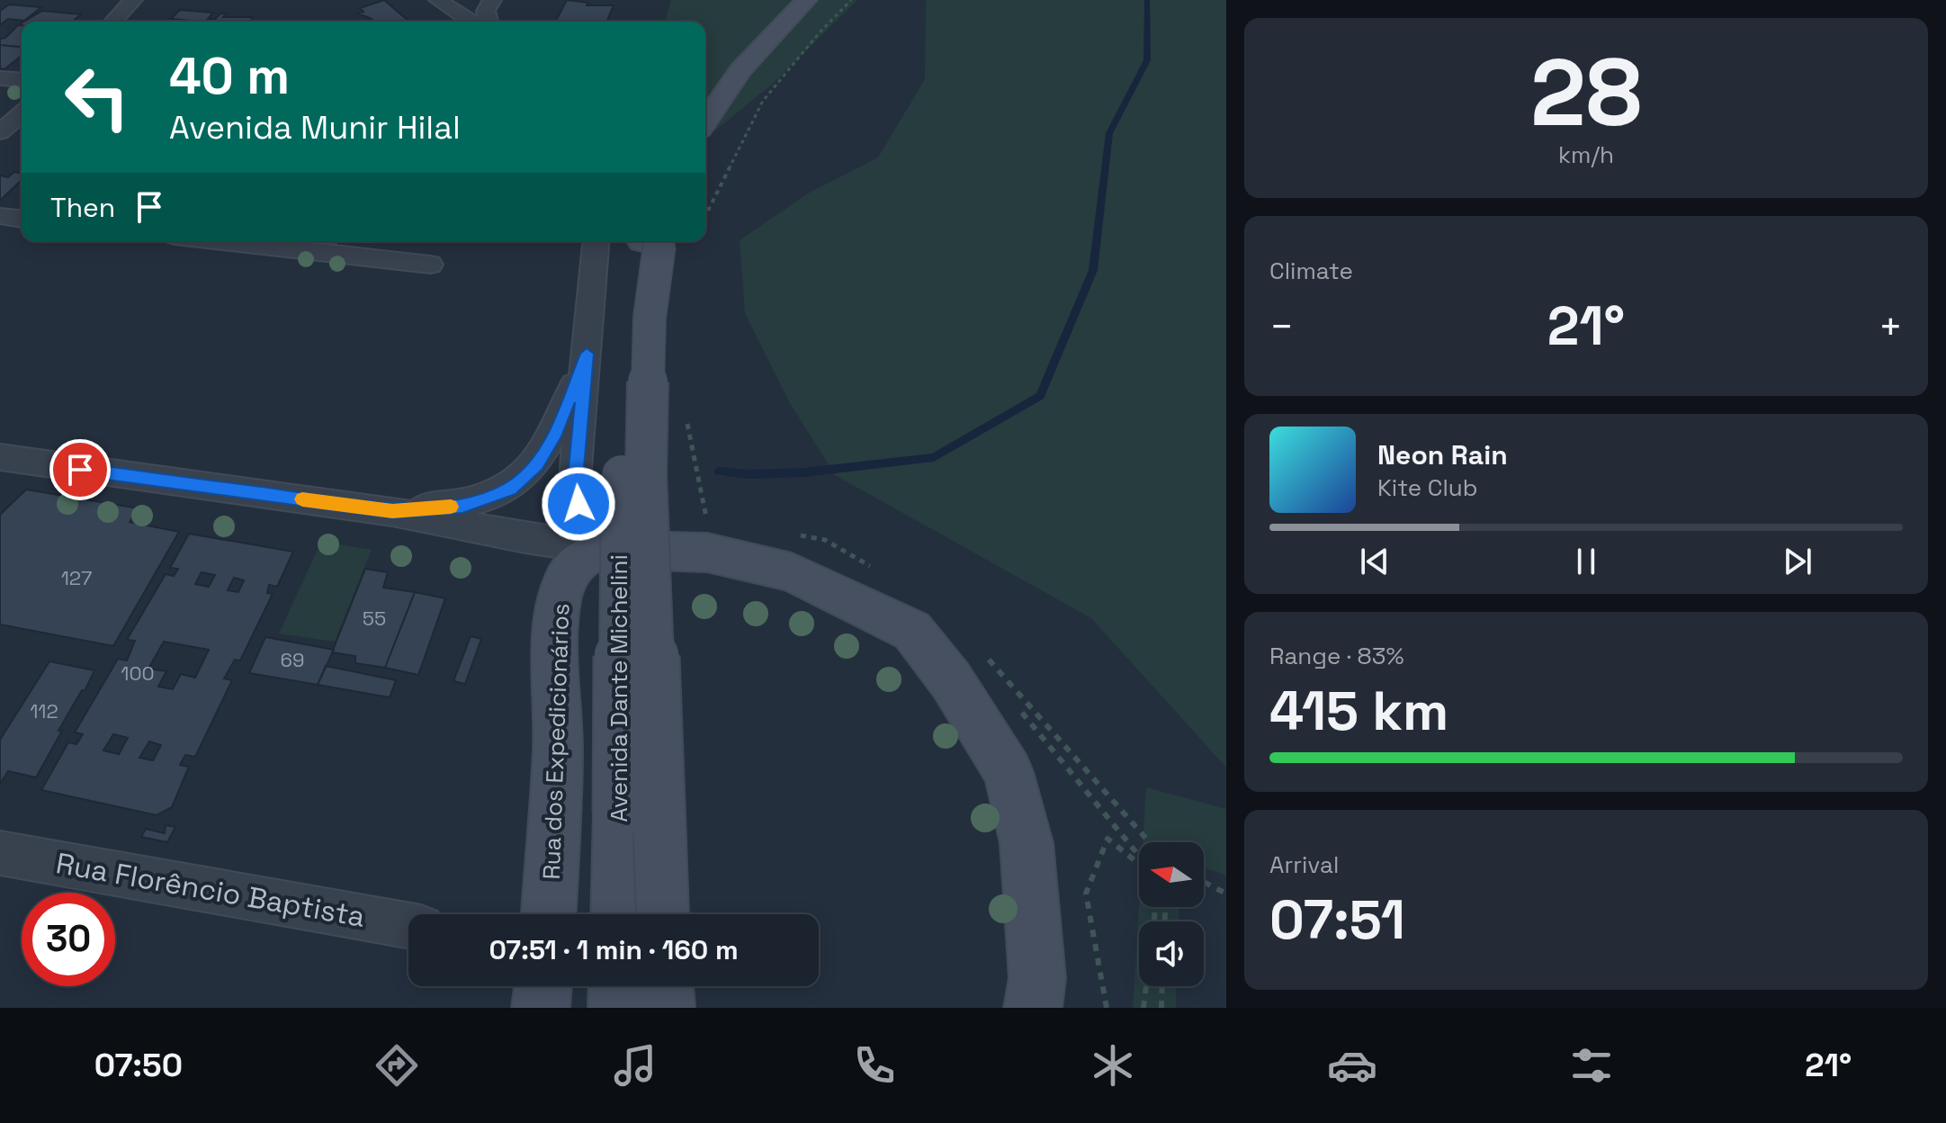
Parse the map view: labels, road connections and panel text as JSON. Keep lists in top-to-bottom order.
{
  "streets": {
    "main road": ["Avenida Dante Michelini", "Rua dos Expedicionários"],
    "street": ["Rua Florêncio Baptista"]
  },
  "house_numbers": [
    "127",
    "55",
    "69",
    "100",
    "112"
  ],
  "north": "left",
  "page": {
    "tile": [
      ["28", "km/h"],
      "Climate",
      ["Range · 83%", "415 km"],
      ["Arrival", "07:51"]
    ],
    "turn": ["40 m", "Avenida Munir Hilal"],
    "then": "Then",
    "heat": ["−", "21°", "+"],
    "song": ["Neon Rain", "Kite Club"],
    "limit": "30",
    "trip": "07:51 · 1 min · 160 m",
    "tabs": ["07:50", "21°"]
  }
}
